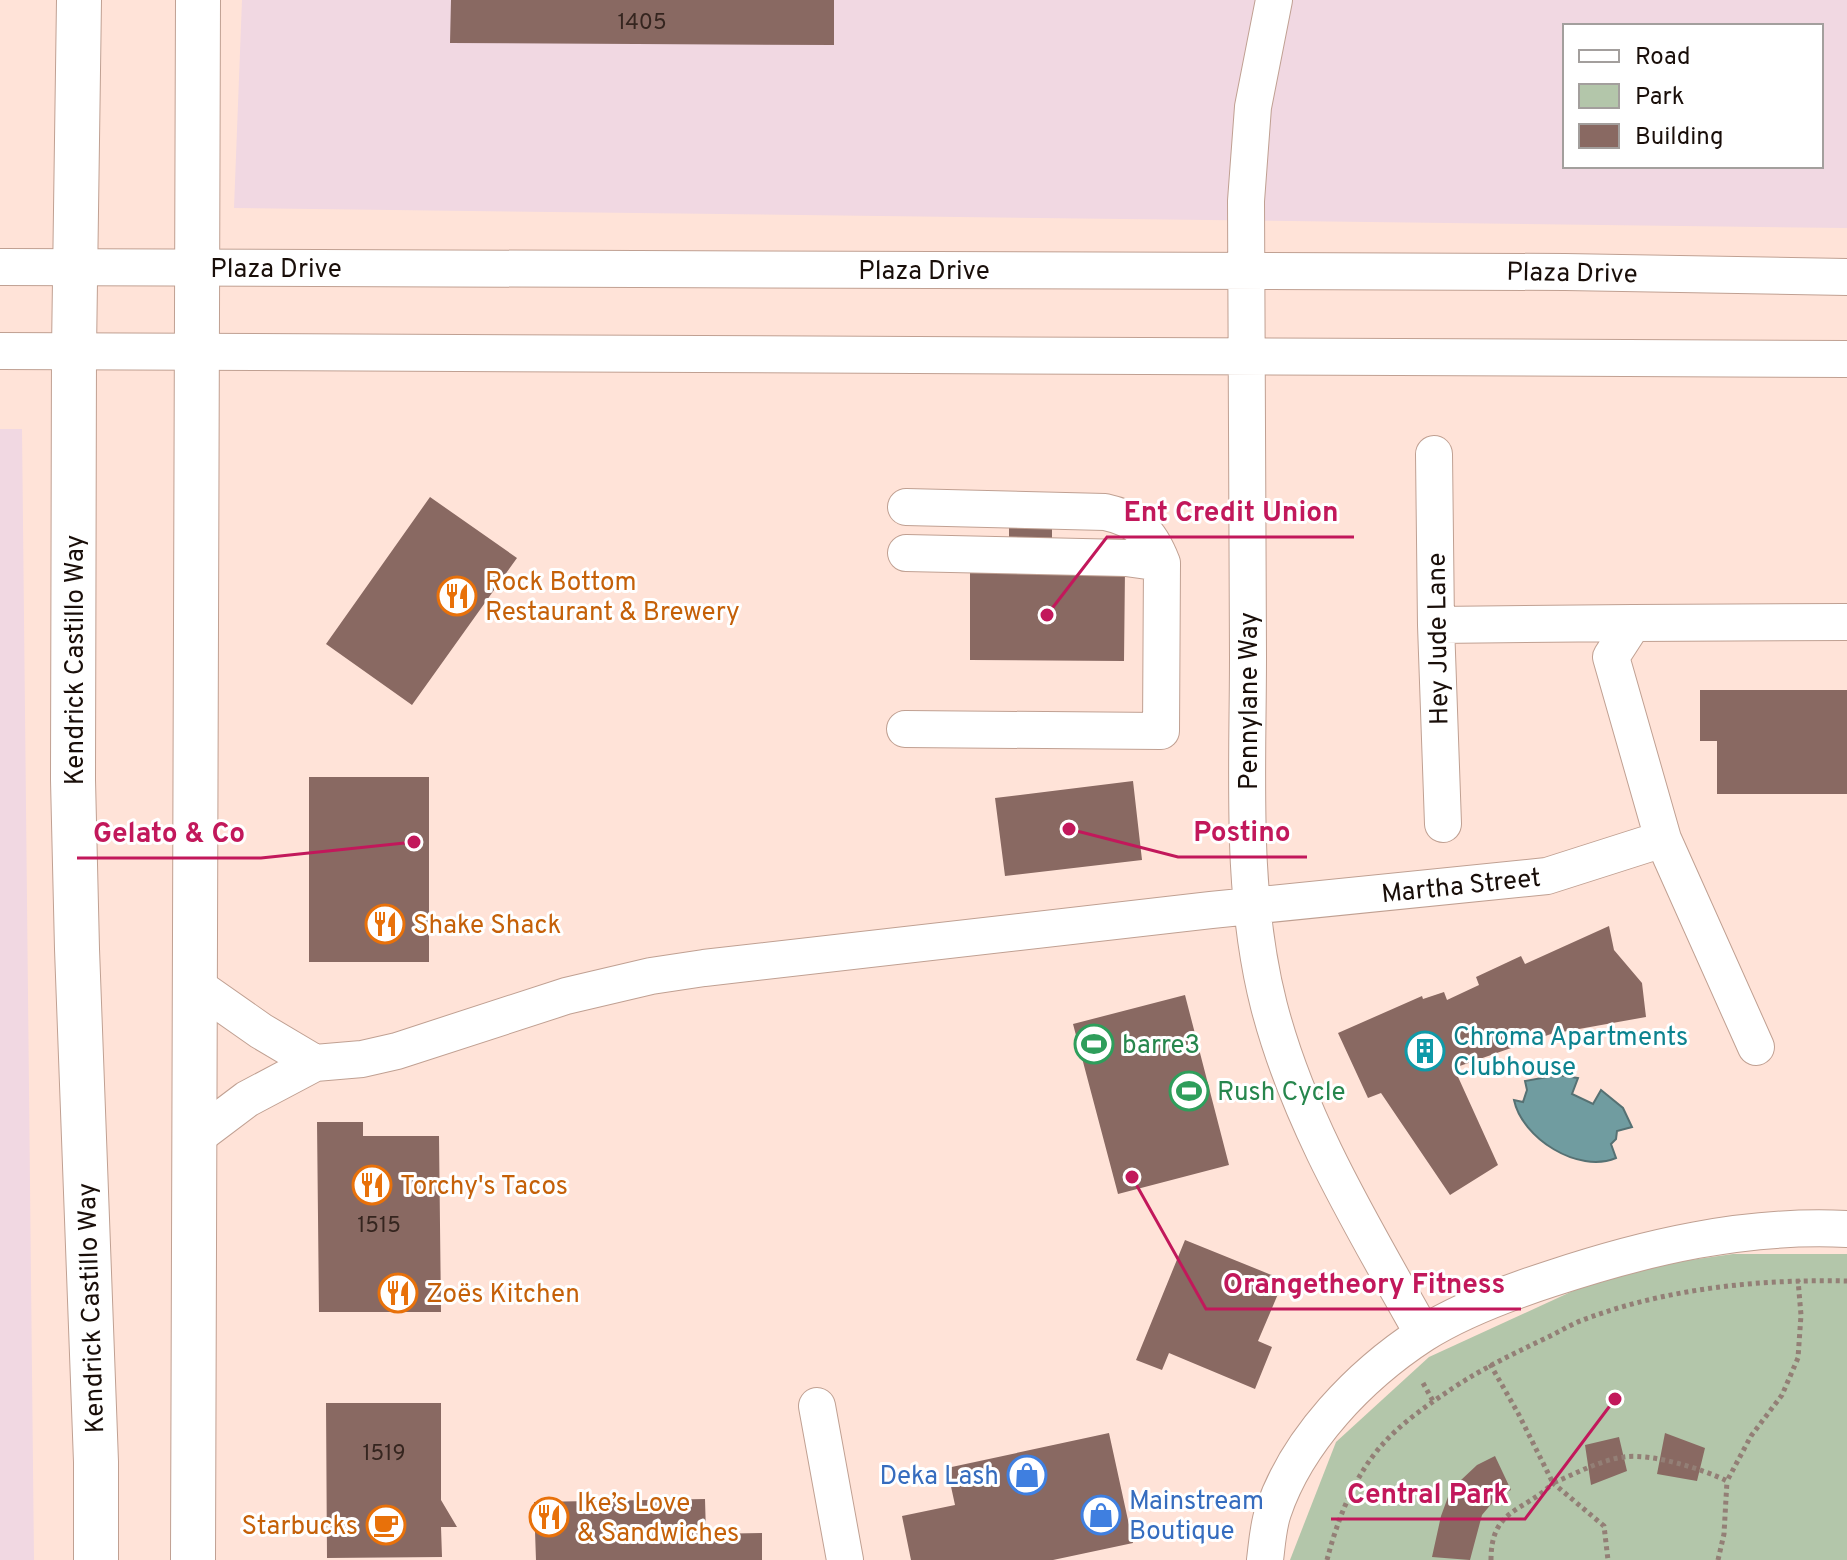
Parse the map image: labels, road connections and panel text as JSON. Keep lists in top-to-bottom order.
{
  "streets": {
    "main road": ["Kendrick Castillo Way"],
    "street": [
      "Plaza Drive",
      "Hey Jude Lane",
      "Pennylane Way",
      "Martha Street"
    ]
  },
  "crossings": [
    ["Plaza Drive", "Kendrick Castillo Way"],
    ["Plaza Drive", "Pennylane Way"],
    ["Pennylane Way", "Martha Street"]
  ],
  "places": {
    "restaurant": [
      "Rock Bottom Restaurant & Brewery",
      "Shake Shack",
      "Torchy's Tacos",
      "Zoës Kitchen",
      "Ike’s Love & Sandwiches"
    ],
    "other": [
      "Ent Credit Union",
      "Postino",
      "Gelato & Co",
      "Orangetheory Fitness",
      "Central Park"
    ],
    "sports": ["barre3", "Rush Cycle"],
    "building": ["Chroma Apartments Clubhouse"],
    "shop": ["Deka Lash", "Mainstream Boutique"],
    "cafe": ["Starbucks"]
  },
  "house_numbers": ["1405", "1515", "1519"],
  "legend": ["Road", "Park", "Building"]
}
